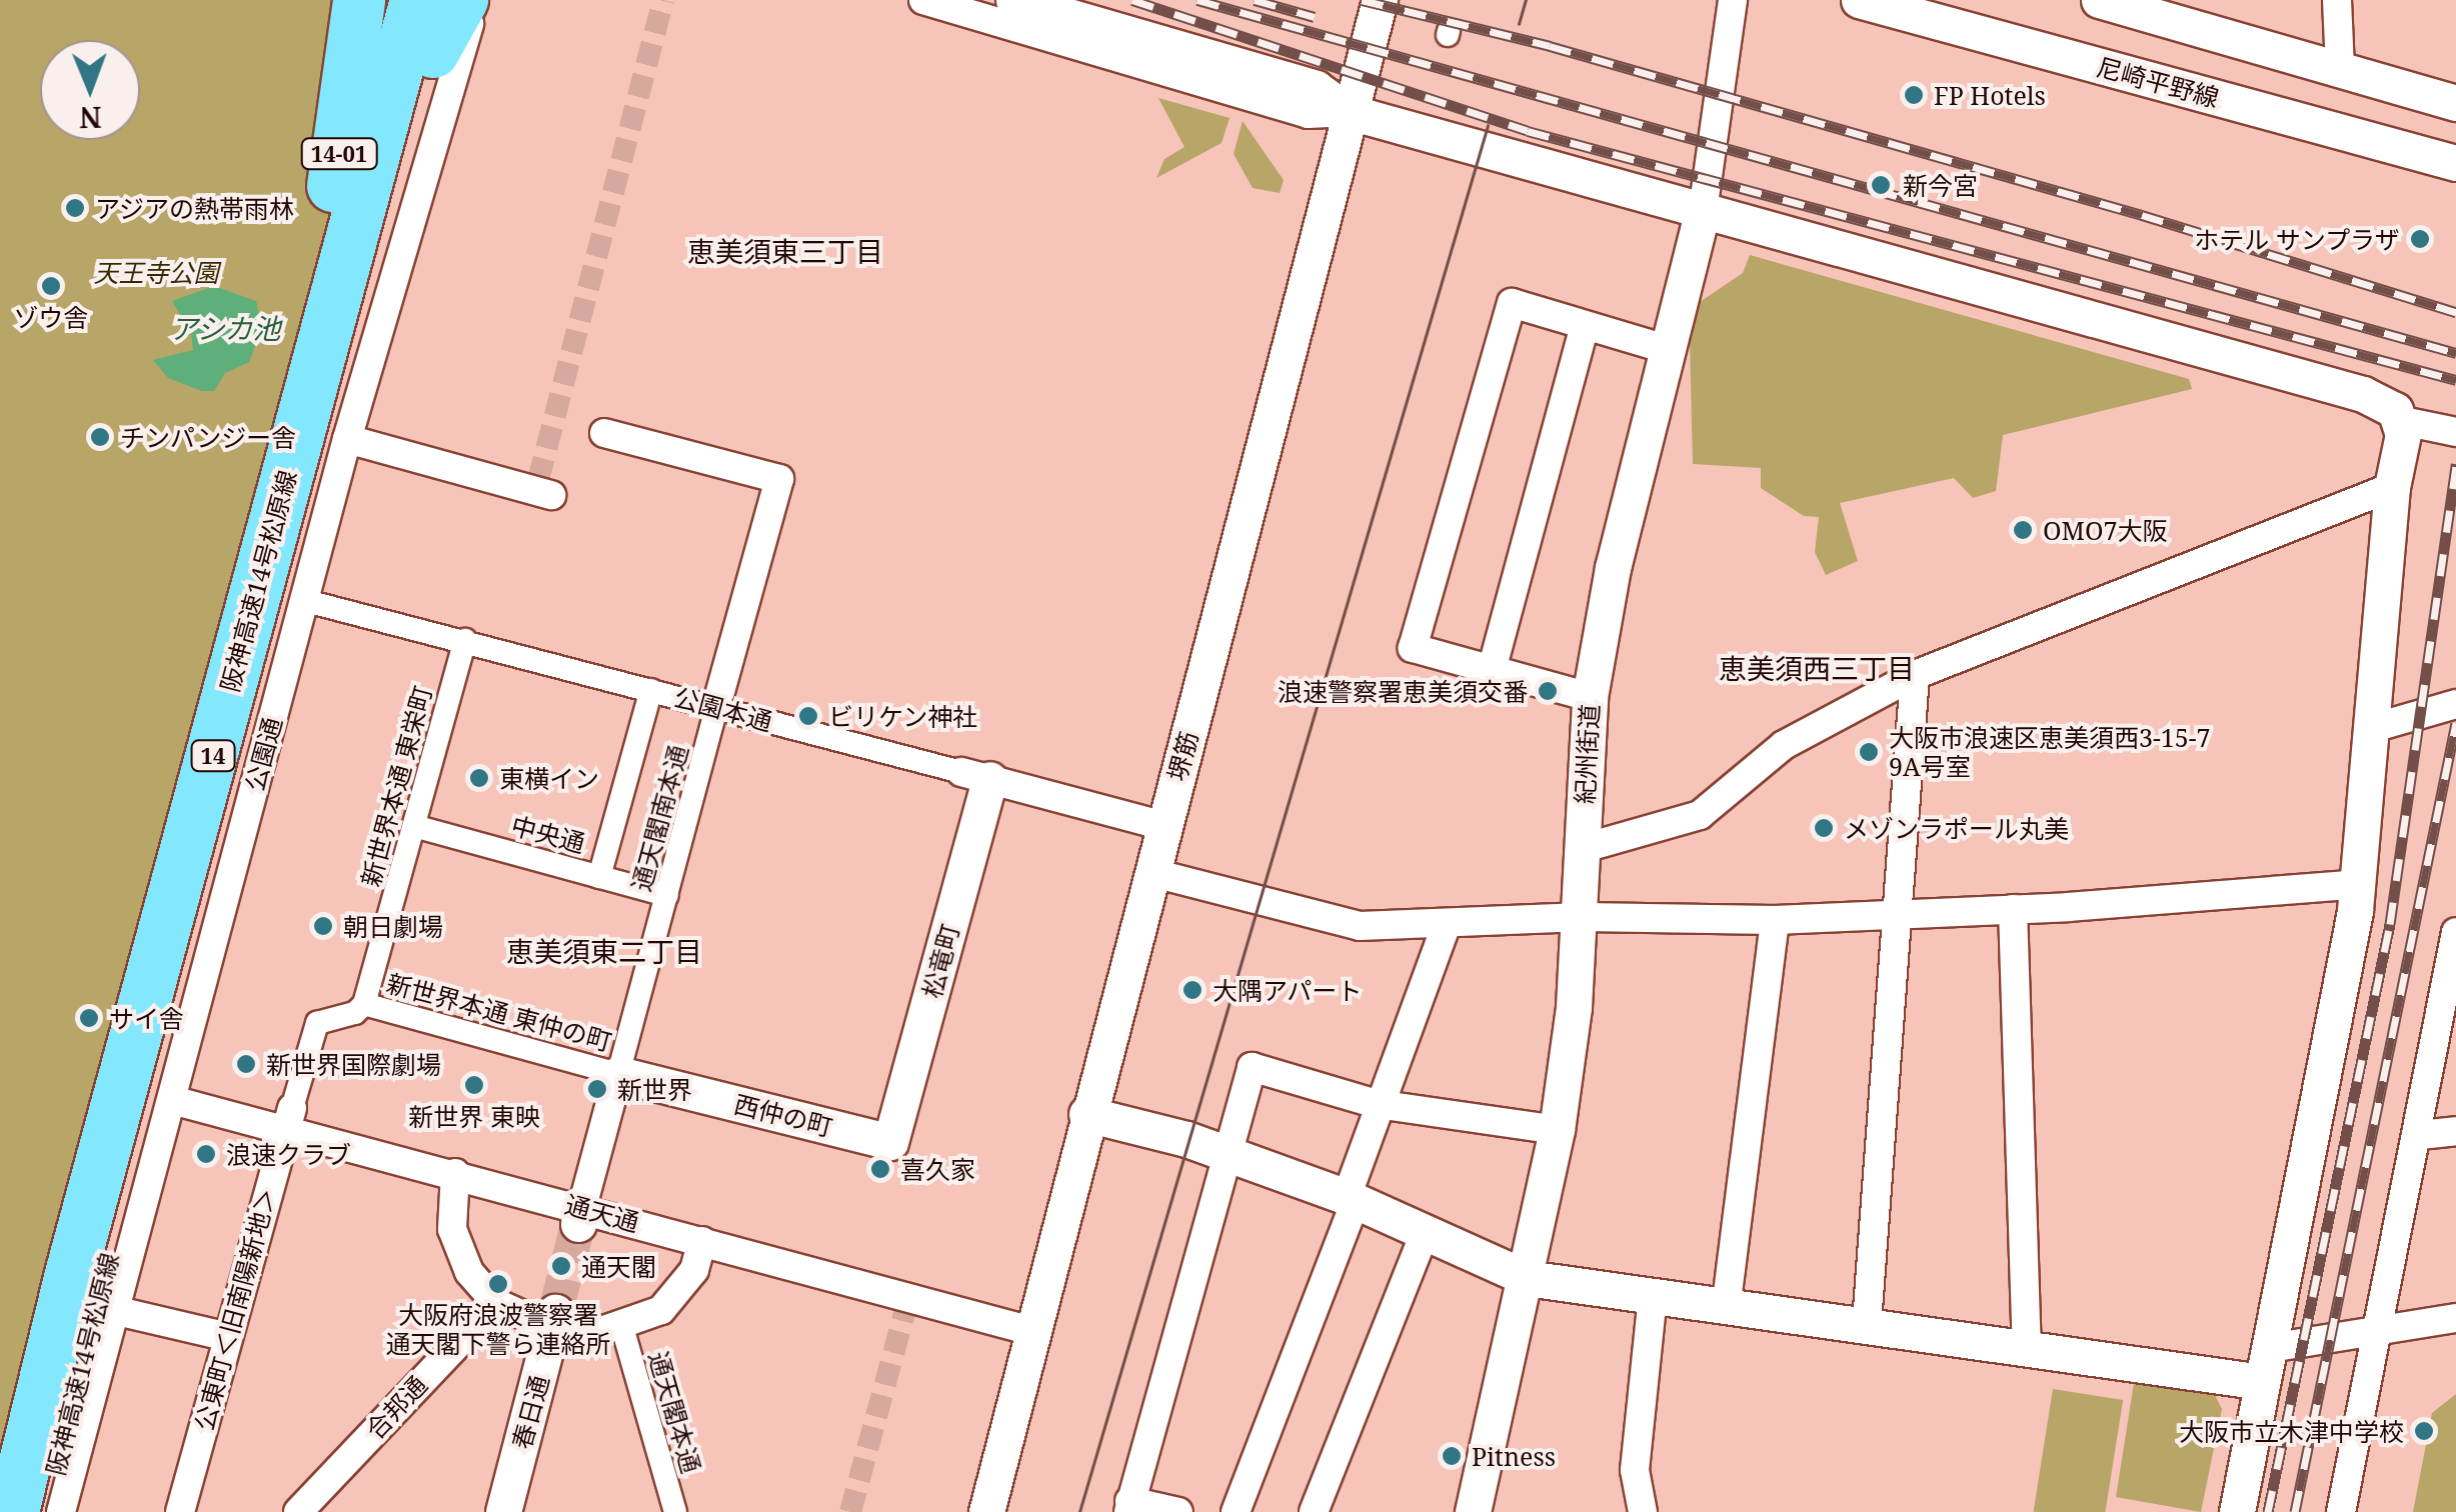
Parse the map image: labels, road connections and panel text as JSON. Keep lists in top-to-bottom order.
{
  "streets": {
    "highway": ["14-01", "阪神高速14号松原線", "14"],
    "street": [
      "尼崎平野線",
      "公園本通",
      "公園通",
      "紀州街道",
      "堺筋",
      "新世界本通 東栄町",
      "通天閣南本通",
      "中央通",
      "松竜町",
      "新世界本通 東仲の町",
      "西仲の町",
      "通天通",
      "公東町＜旧南陽新地＞",
      "合邦通",
      "春日通",
      "通天閣本通"
    ]
  },
  "crossings": [
    ["14-01", "阪神高速14号松原線"],
    ["公園本通", "堺筋"],
    ["公園本通", "新世界本通 東栄町"],
    ["公園本通", "通天閣南本通"],
    ["公園本通", "松竜町"],
    ["公園通", "通天通"],
    ["堺筋", "通天通"],
    ["新世界本通 東栄町", "中央通"],
    ["新世界本通 東栄町", "新世界本通 東仲の町"],
    ["通天閣南本通", "中央通"],
    ["通天閣南本通", "新世界本通 東仲の町"],
    ["通天閣南本通", "西仲の町"],
    ["松竜町", "西仲の町"],
    ["新世界本通 東仲の町", "西仲の町"],
    ["通天通", "公東町＜旧南陽新地＞"]
  ],
  "districts": ["恵美須東三丁目", "恵美須西三丁目", "恵美須東二丁目"],
  "water": ["アシカ池"],
  "parks": ["天王寺公園"],
  "places": [
    "FP Hotels",
    "新今宮",
    "アジアの熱帯雨林",
    "ホテル サンプラザ",
    "ゾウ舎",
    "チンパンジー舎",
    "OMO7大阪",
    "浪速警察署恵美須交番",
    "ビリケン神社",
    "大阪市浪速区恵美須西3-15-7 9A号室",
    "東横イン",
    "メゾンラポール丸美",
    "朝日劇場",
    "大隅アパート",
    "サイ舎",
    "新世界国際劇場",
    "新世界 東映",
    "新世界",
    "浪速クラブ",
    "喜久家",
    "通天閣",
    "大阪府浪波警察署 通天閣下警ら連絡所",
    "大阪市立木津中学校",
    "Pitness"
  ],
  "north": "bottom"
}
